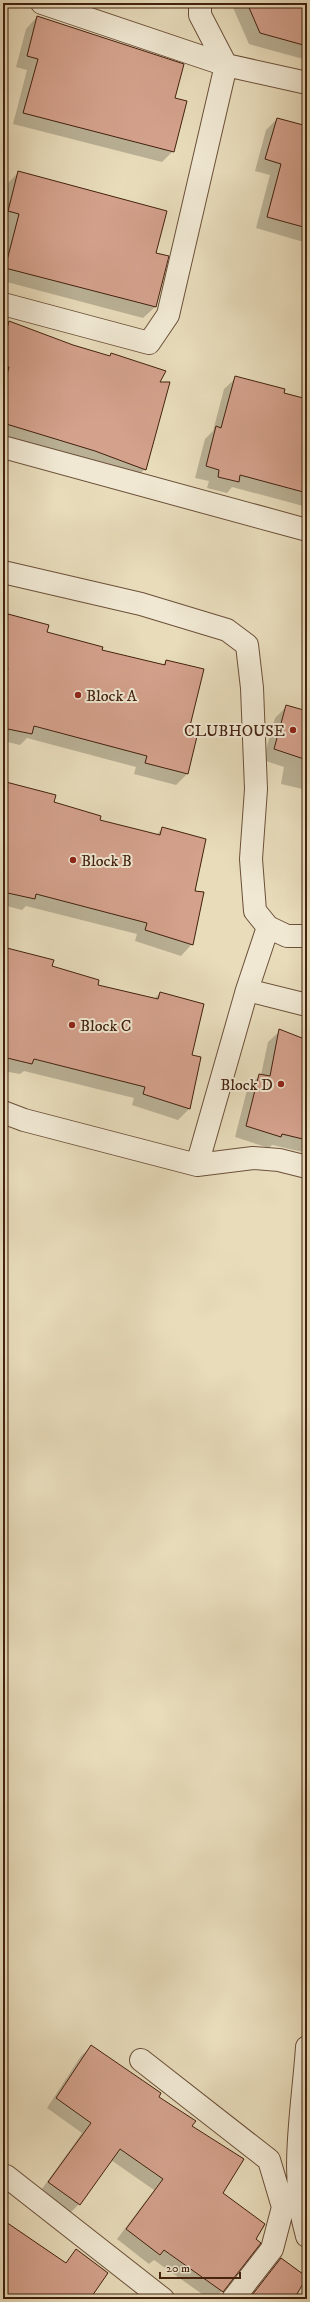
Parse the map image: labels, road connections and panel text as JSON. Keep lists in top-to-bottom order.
{
  "places": [
    "Block A",
    "CLUBHOUSE",
    "Block B",
    "Block C",
    "Block D"
  ],
  "scale_bar": "20 m"
}
